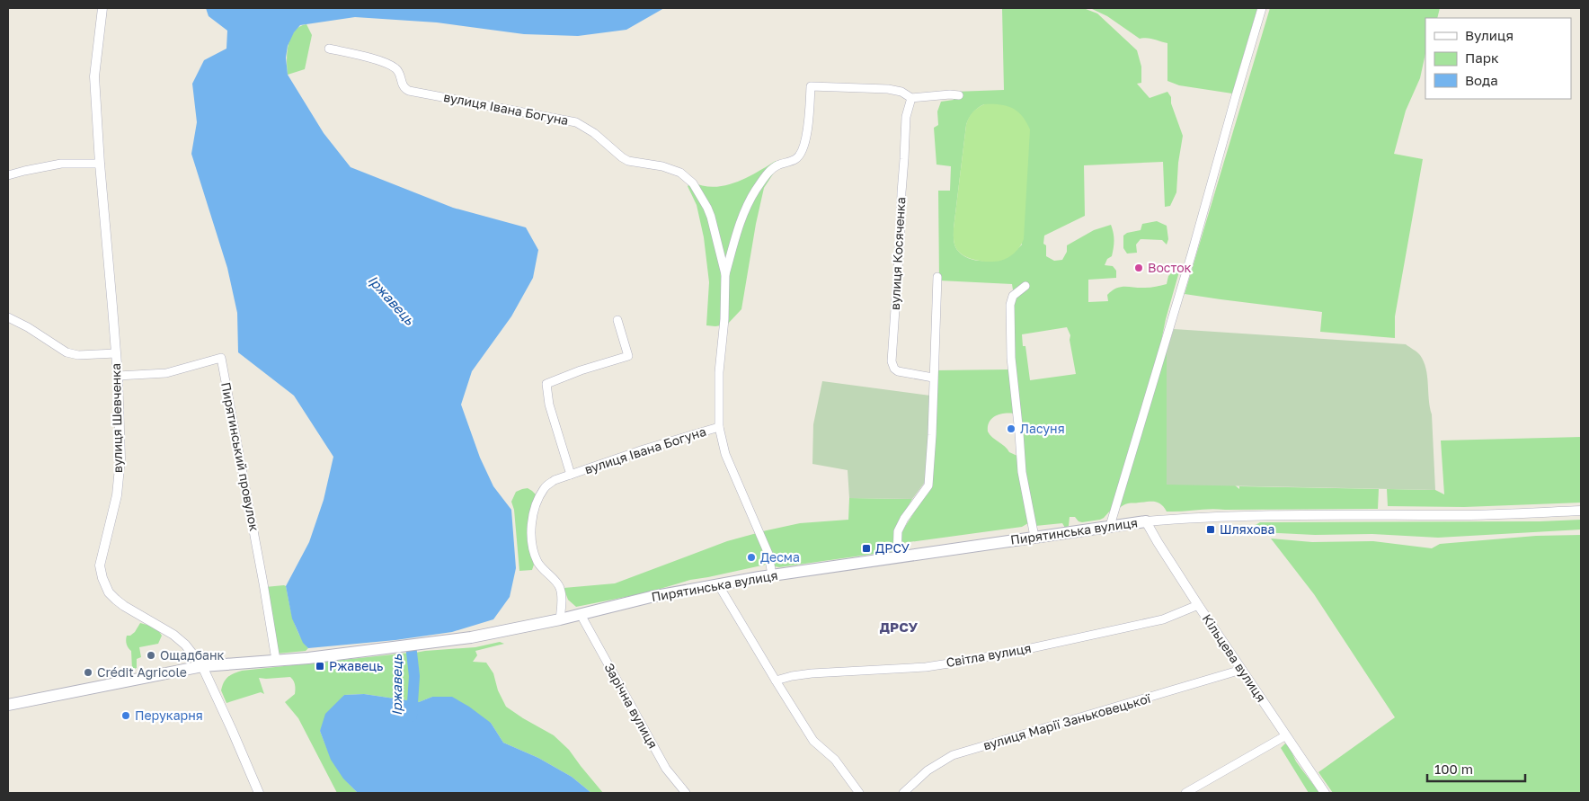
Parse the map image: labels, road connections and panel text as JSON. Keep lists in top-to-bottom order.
{
  "streets": {
    "main road": ["Пирятинська вулиця"],
    "street": [
      "вулиця Івана Богуна",
      "вулиця Косяченка",
      "вулиця Шевченка",
      "Пирятинський провулок",
      "Світла вулиця",
      "Кільцева вулиця",
      "Зарічна вулиця",
      "вулиця Марії Заньковецької"
    ]
  },
  "crossings": [
    ["вулиця Івана Богуна", "вулиця Косяченка"],
    ["вулиця Івана Богуна", "Пирятинська вулиця"],
    ["вулиця Шевченка", "Пирятинський провулок"],
    ["вулиця Шевченка", "Пирятинська вулиця"],
    ["Пирятинський провулок", "Пирятинська вулиця"],
    ["Пирятинська вулиця", "Кільцева вулиця"],
    ["Пирятинська вулиця", "Зарічна вулиця"],
    ["Світла вулиця", "Кільцева вулиця"],
    ["Кільцева вулиця", "вулиця Марії Заньковецької"]
  ],
  "districts": ["ДРСУ"],
  "water": ["Іржавець"],
  "places": {
    "other": [
      "Восток",
      "Ласуня",
      "Десма",
      "Ощадбанк",
      "Crédit Agricole",
      "Перукарня"
    ],
    "transit": ["Шляхова", "ДРСУ", "Ржавець"]
  },
  "legend": ["Вулиця", "Парк", "Вода"],
  "scale_bar": "100 m"
}
